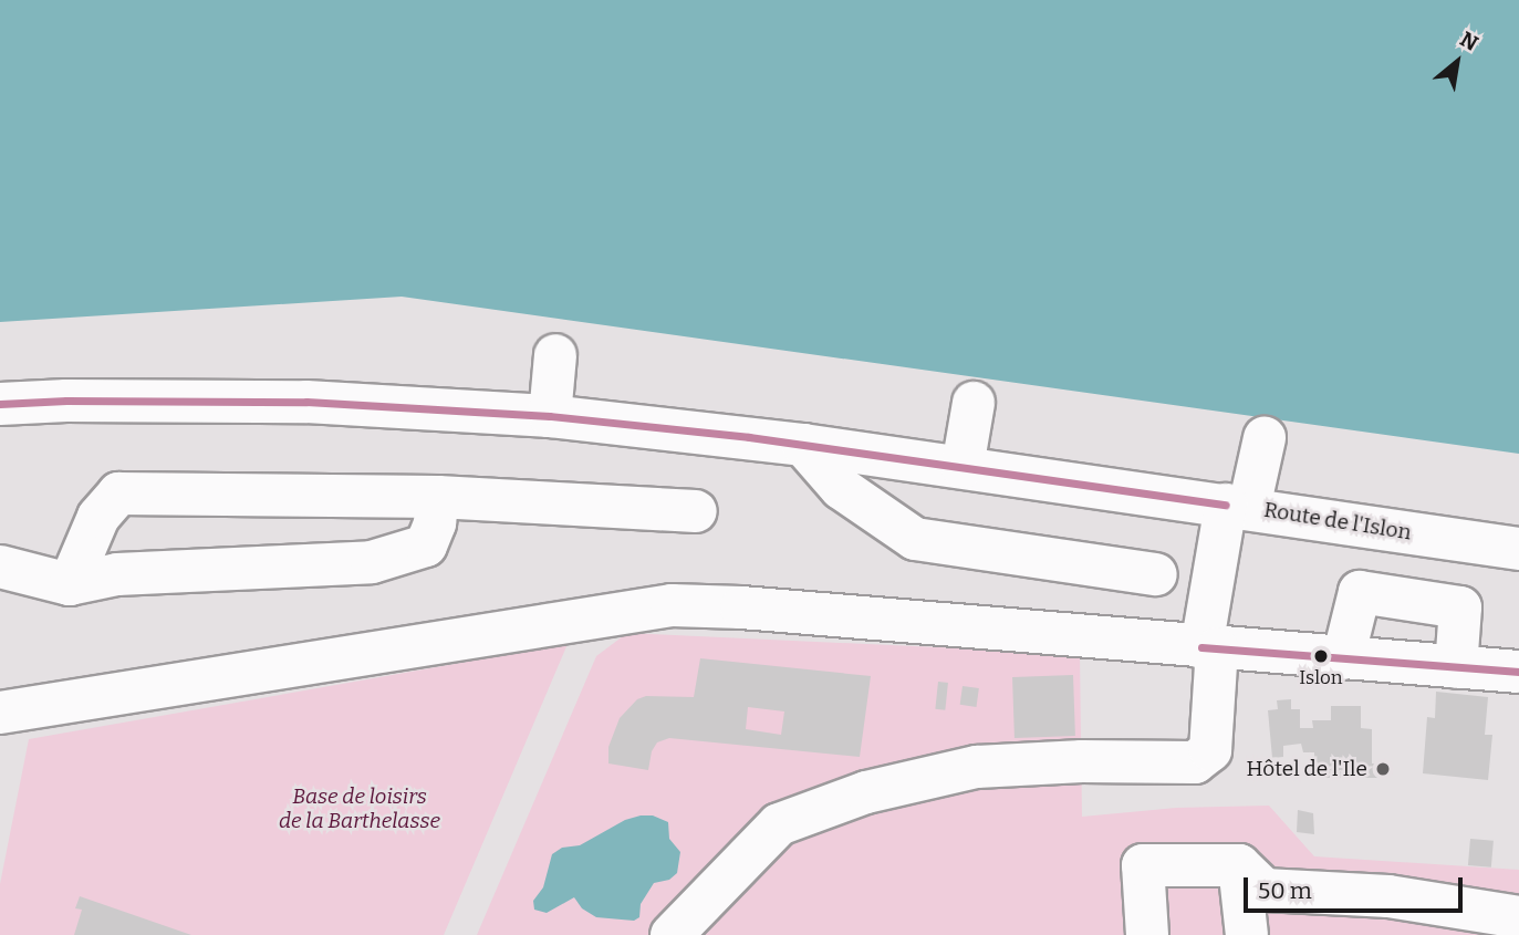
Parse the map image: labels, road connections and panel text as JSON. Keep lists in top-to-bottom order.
{
  "streets": {
    "street": ["Route de l'Islon"]
  },
  "parks": ["Base de loisirs de la Barthelasse"],
  "places": ["Islon", "Hôtel de l'Ile"],
  "scale_bar": "50 m",
  "north": "top right"
}
